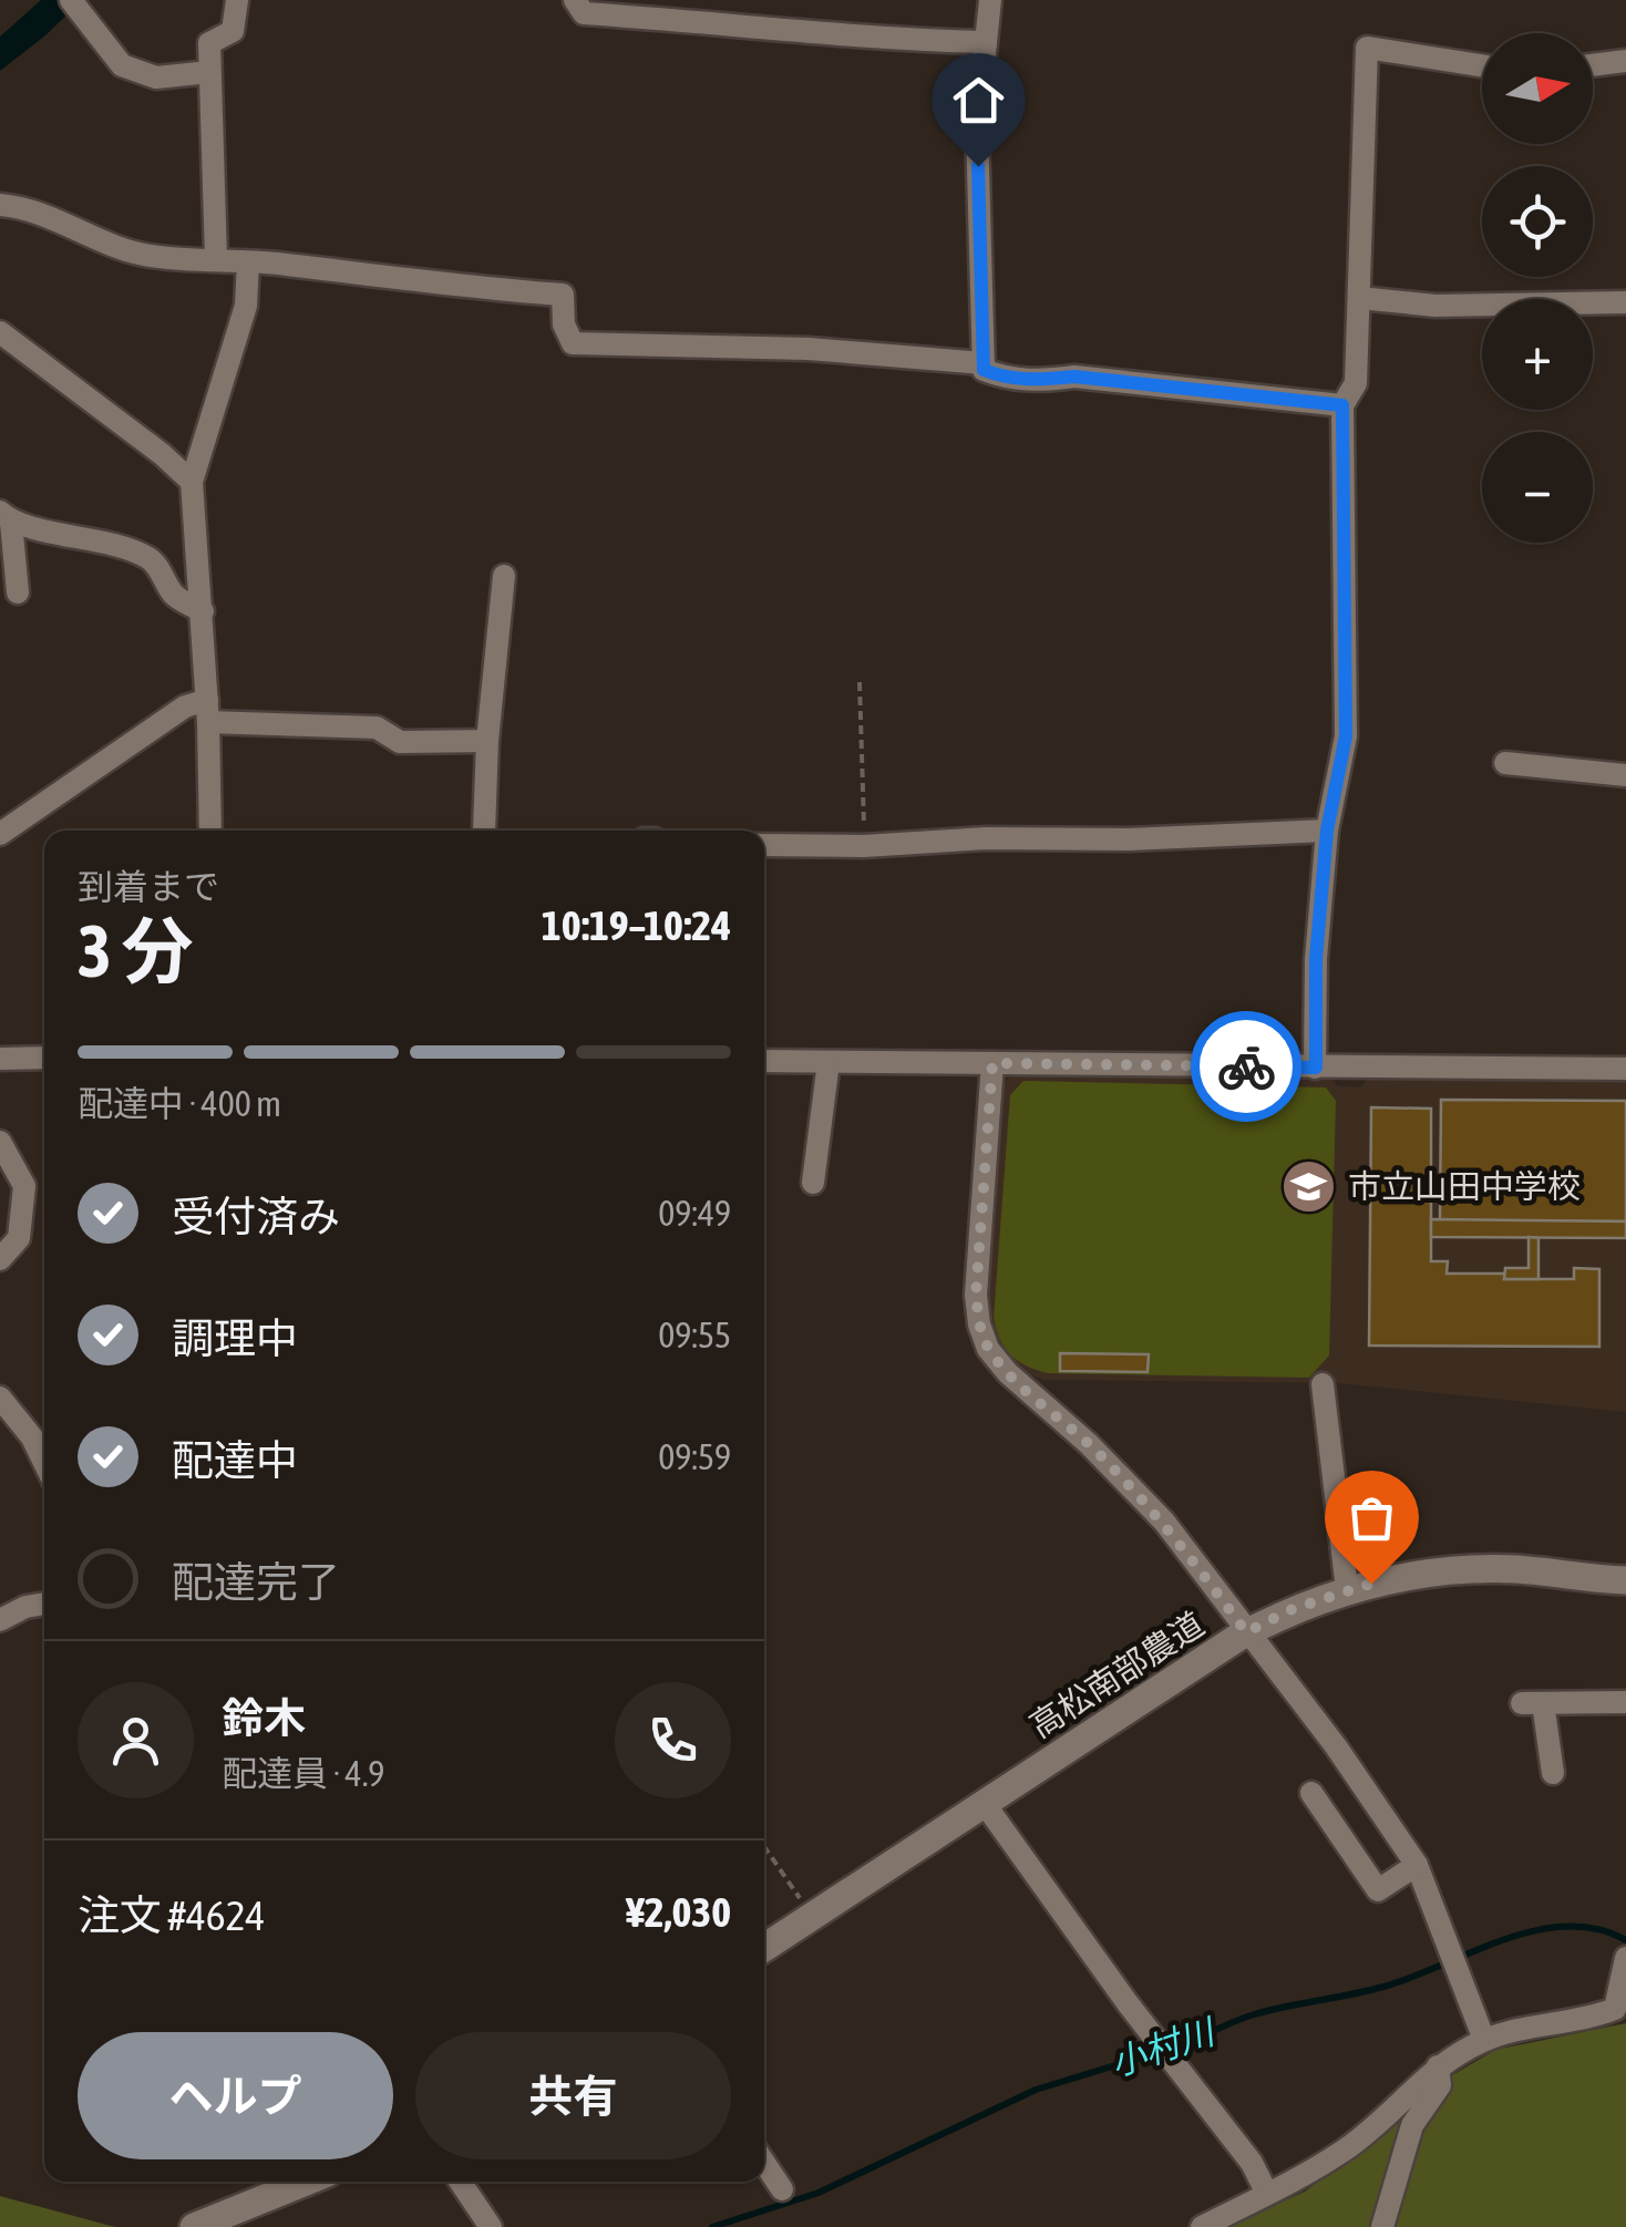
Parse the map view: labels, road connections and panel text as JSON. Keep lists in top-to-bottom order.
{
  "streets": {
    "street": ["高松南部農道"]
  },
  "water": ["小村川"],
  "places": {
    "school or university": ["市立山田中学校"]
  },
  "north": "right",
  "page": {
    "map_buttons": ["+", "−"],
    "heading": ["3 分", "到着まで", "10:19–10:24"],
    "panel": [
      "鈴木",
      "配達員 · 4.9",
      "注文 #4624",
      "¥2,030"
    ],
    "bar": "配達中 · 400 m",
    "list": [
      ["受付済み", "09:49"],
      ["調理中", "09:55"],
      ["配達中", "09:59"],
      "配達完了"
    ],
    "buttons": ["ヘルプ", "共有"]
  }
}
